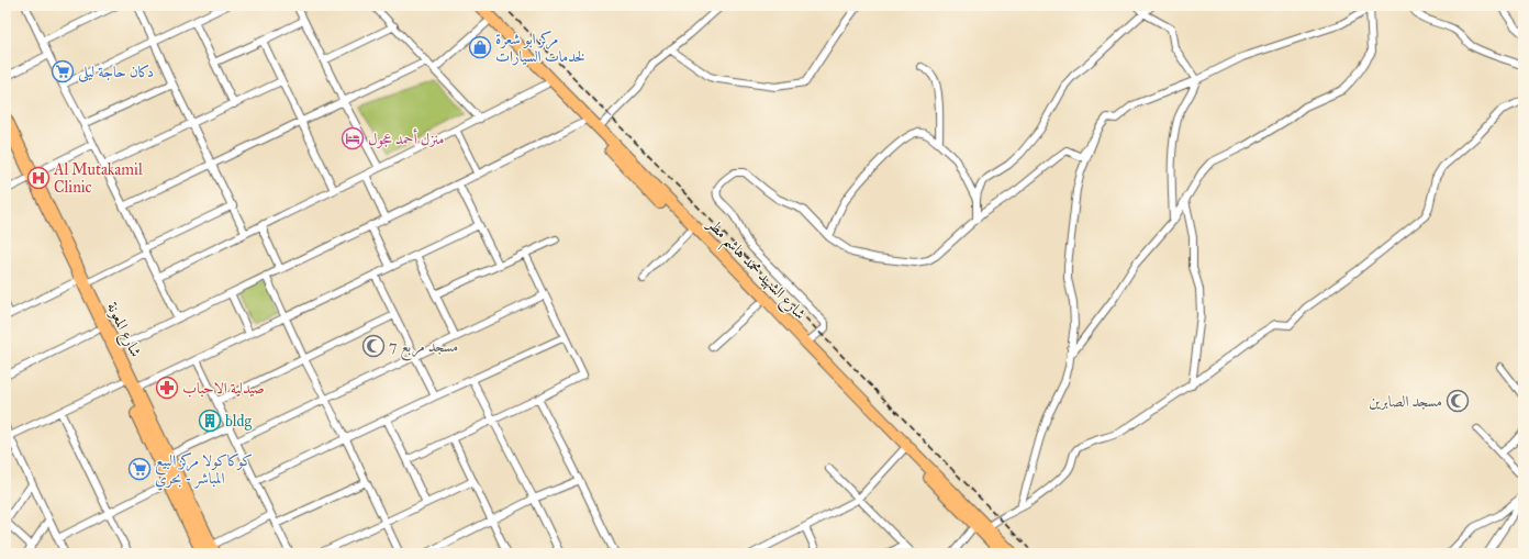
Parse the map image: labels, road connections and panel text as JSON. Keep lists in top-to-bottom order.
{
  "streets": {
    "highway": ["شارع المعونة"],
    "main road": ["شارع الشهيد محمد هاشم مطر"]
  },
  "places": {
    "shop": ["مركز ابو شعرة لخدمات السيارات"],
    "supermarket": ["دكان حاجة ليلى", "كوكاكولا مركز البيع المباشر - بحري"],
    "hotel": ["منزل أحمد عجول"],
    "hospital": ["Al Mutakamil Clinic"],
    "mosque": ["مسجد مربع 7", "مسجد الصابرين"],
    "pharmacy": ["صيدلية الاحباب"],
    "building": ["bldg"]
  }
}
